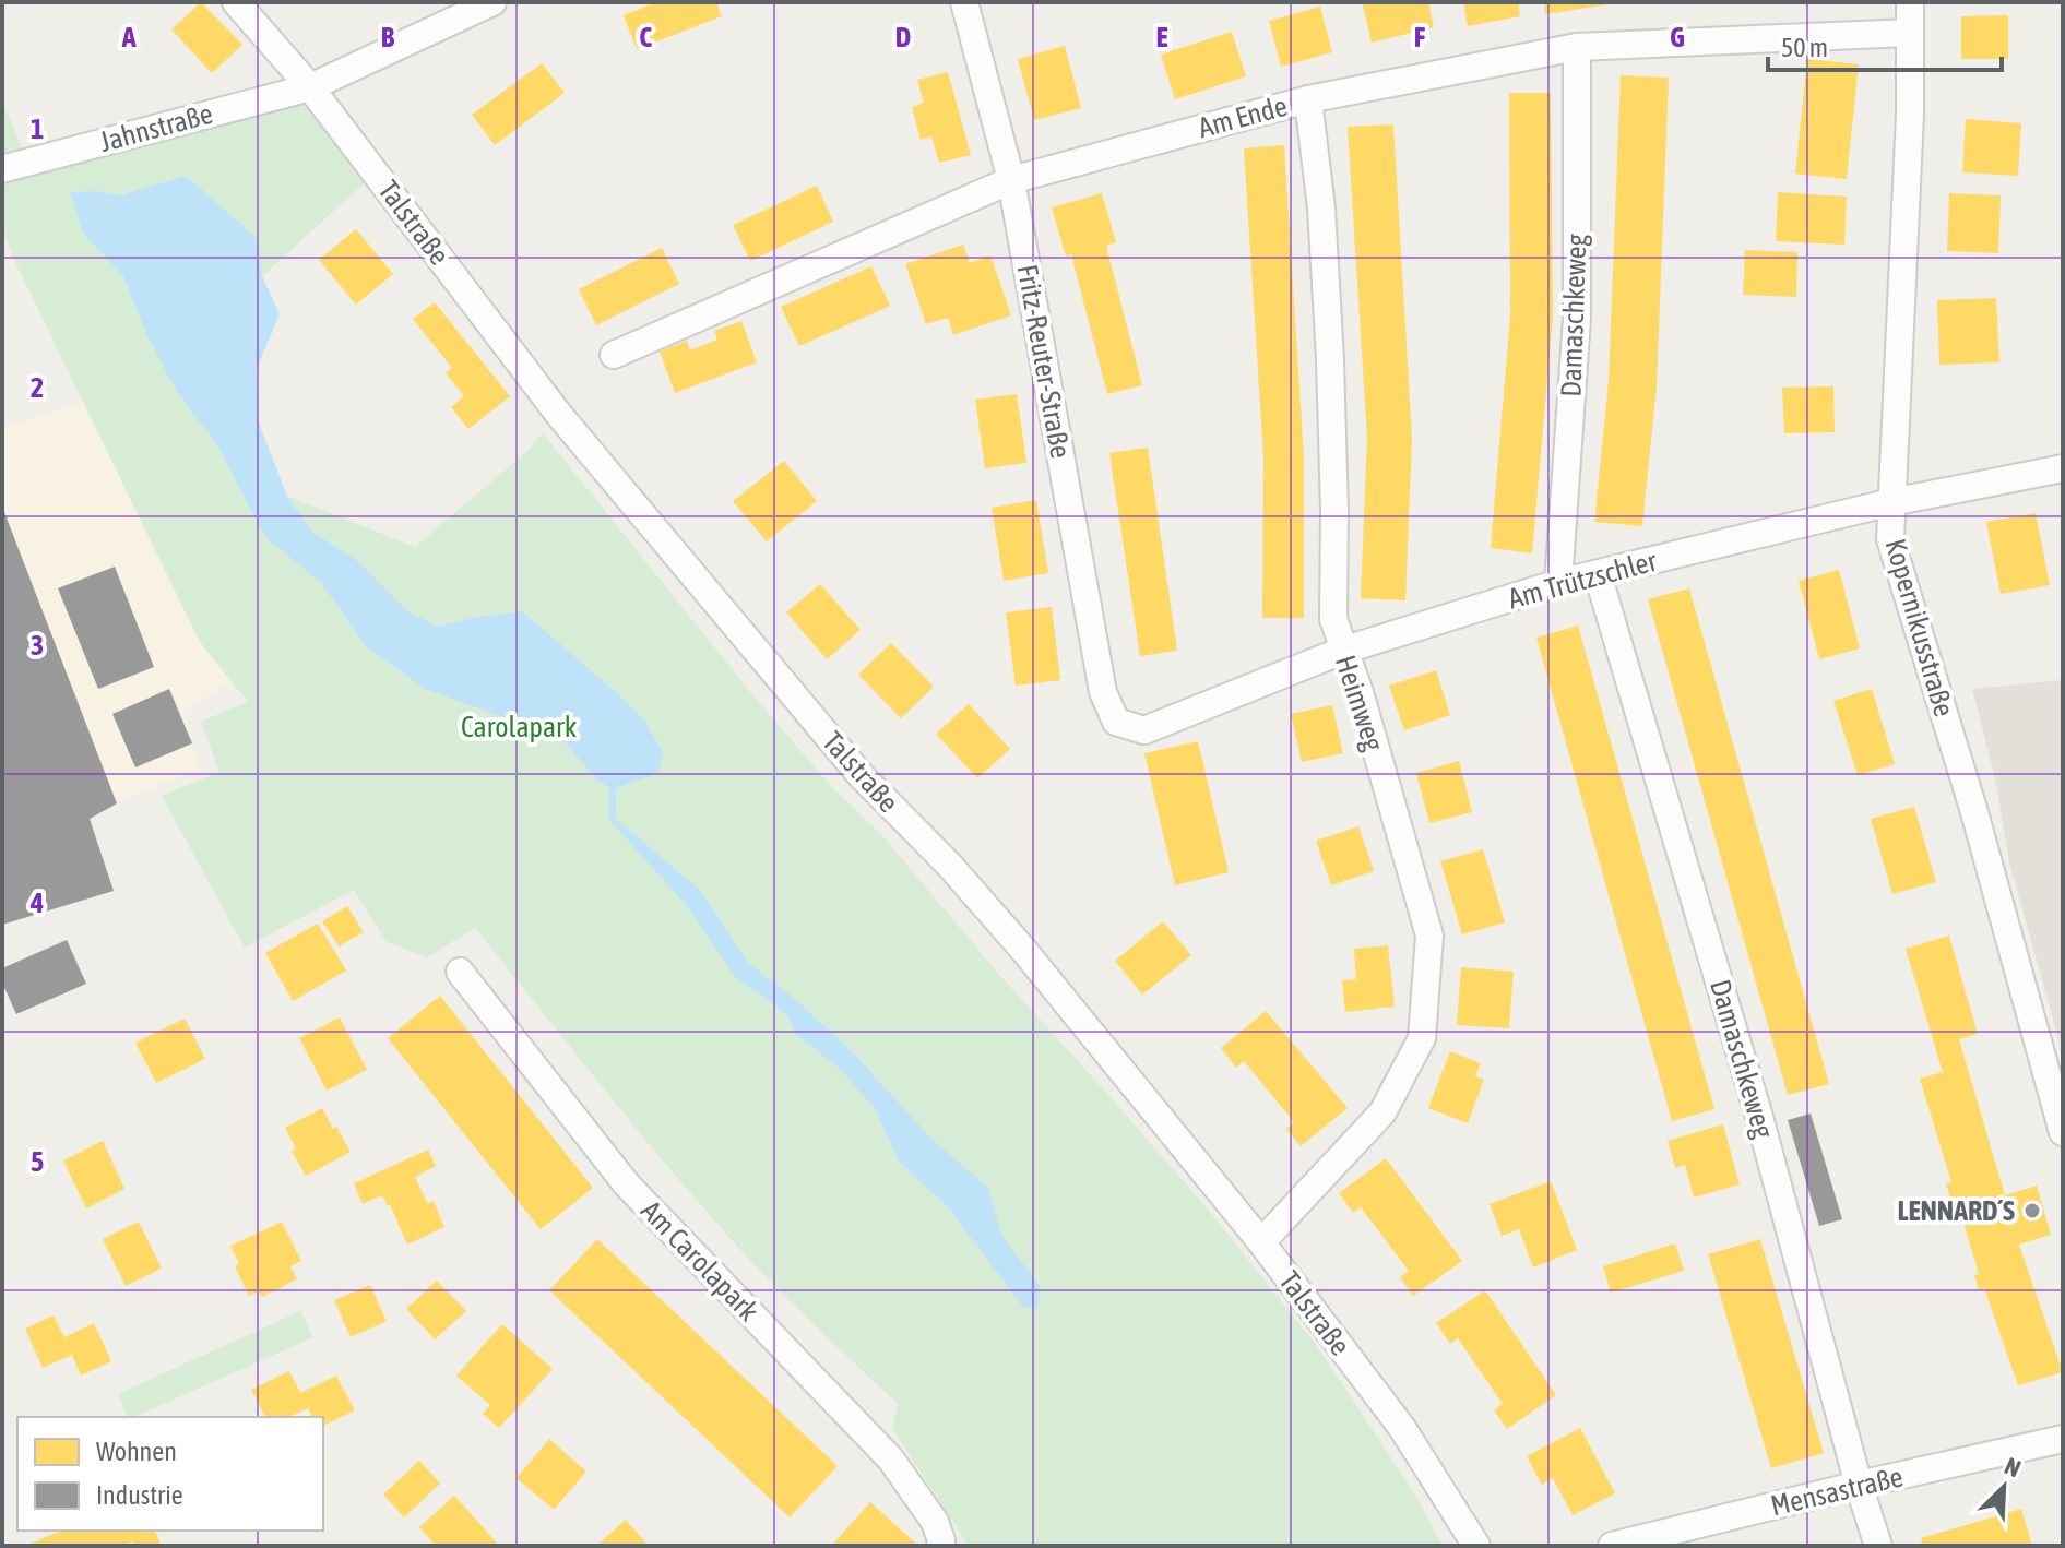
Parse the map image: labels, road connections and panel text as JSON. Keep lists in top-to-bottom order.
{
  "streets": {
    "street": [
      "Am Ende",
      "Jahnstraße",
      "Talstraße",
      "Damaschkeweg",
      "Fritz-Reuter-Straße",
      "Am Trützschler",
      "Kopernikusstraße",
      "Heimweg",
      "Am Carolapark",
      "Mensastraße"
    ]
  },
  "crossings": [
    ["Am Ende", "Damaschkeweg"],
    ["Am Ende", "Fritz-Reuter-Straße"],
    ["Am Ende", "Kopernikusstraße"],
    ["Am Ende", "Heimweg"],
    ["Jahnstraße", "Talstraße"],
    ["Talstraße", "Heimweg"],
    ["Damaschkeweg", "Am Trützschler"],
    ["Damaschkeweg", "Mensastraße"],
    ["Fritz-Reuter-Straße", "Am Trützschler"],
    ["Am Trützschler", "Kopernikusstraße"],
    ["Am Trützschler", "Heimweg"]
  ],
  "parks": ["Carolapark"],
  "places": ["LENNARD´S"],
  "legend": ["Wohnen", "Industrie"],
  "scale_bar": "50 m",
  "north": "top right",
  "grid": {
    "columns": [
      "A",
      "B",
      "C",
      "D",
      "E",
      "F",
      "G"
    ],
    "rows": [
      "1",
      "2",
      "3",
      "4",
      "5"
    ]
  }
}
